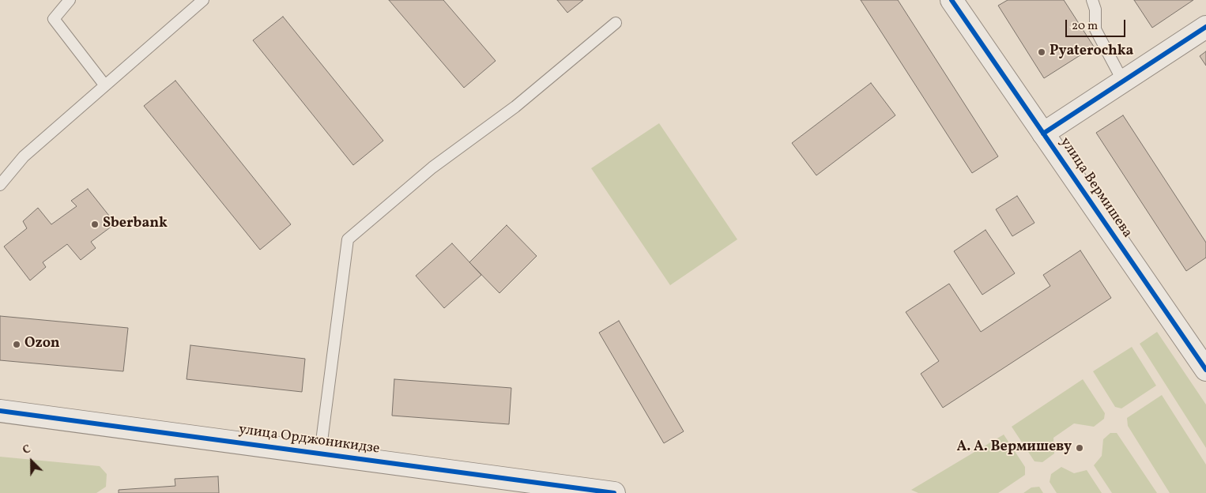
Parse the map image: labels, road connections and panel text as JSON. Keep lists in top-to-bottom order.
{
  "streets": {
    "street": ["улица Вермишева", "улица Орджоникидзе"]
  },
  "places": [
    "Pyaterochka",
    "Sberbank",
    "Ozon",
    "А. А. Вермишеву"
  ],
  "scale_bar": "20 m",
  "north": "top left"
}
